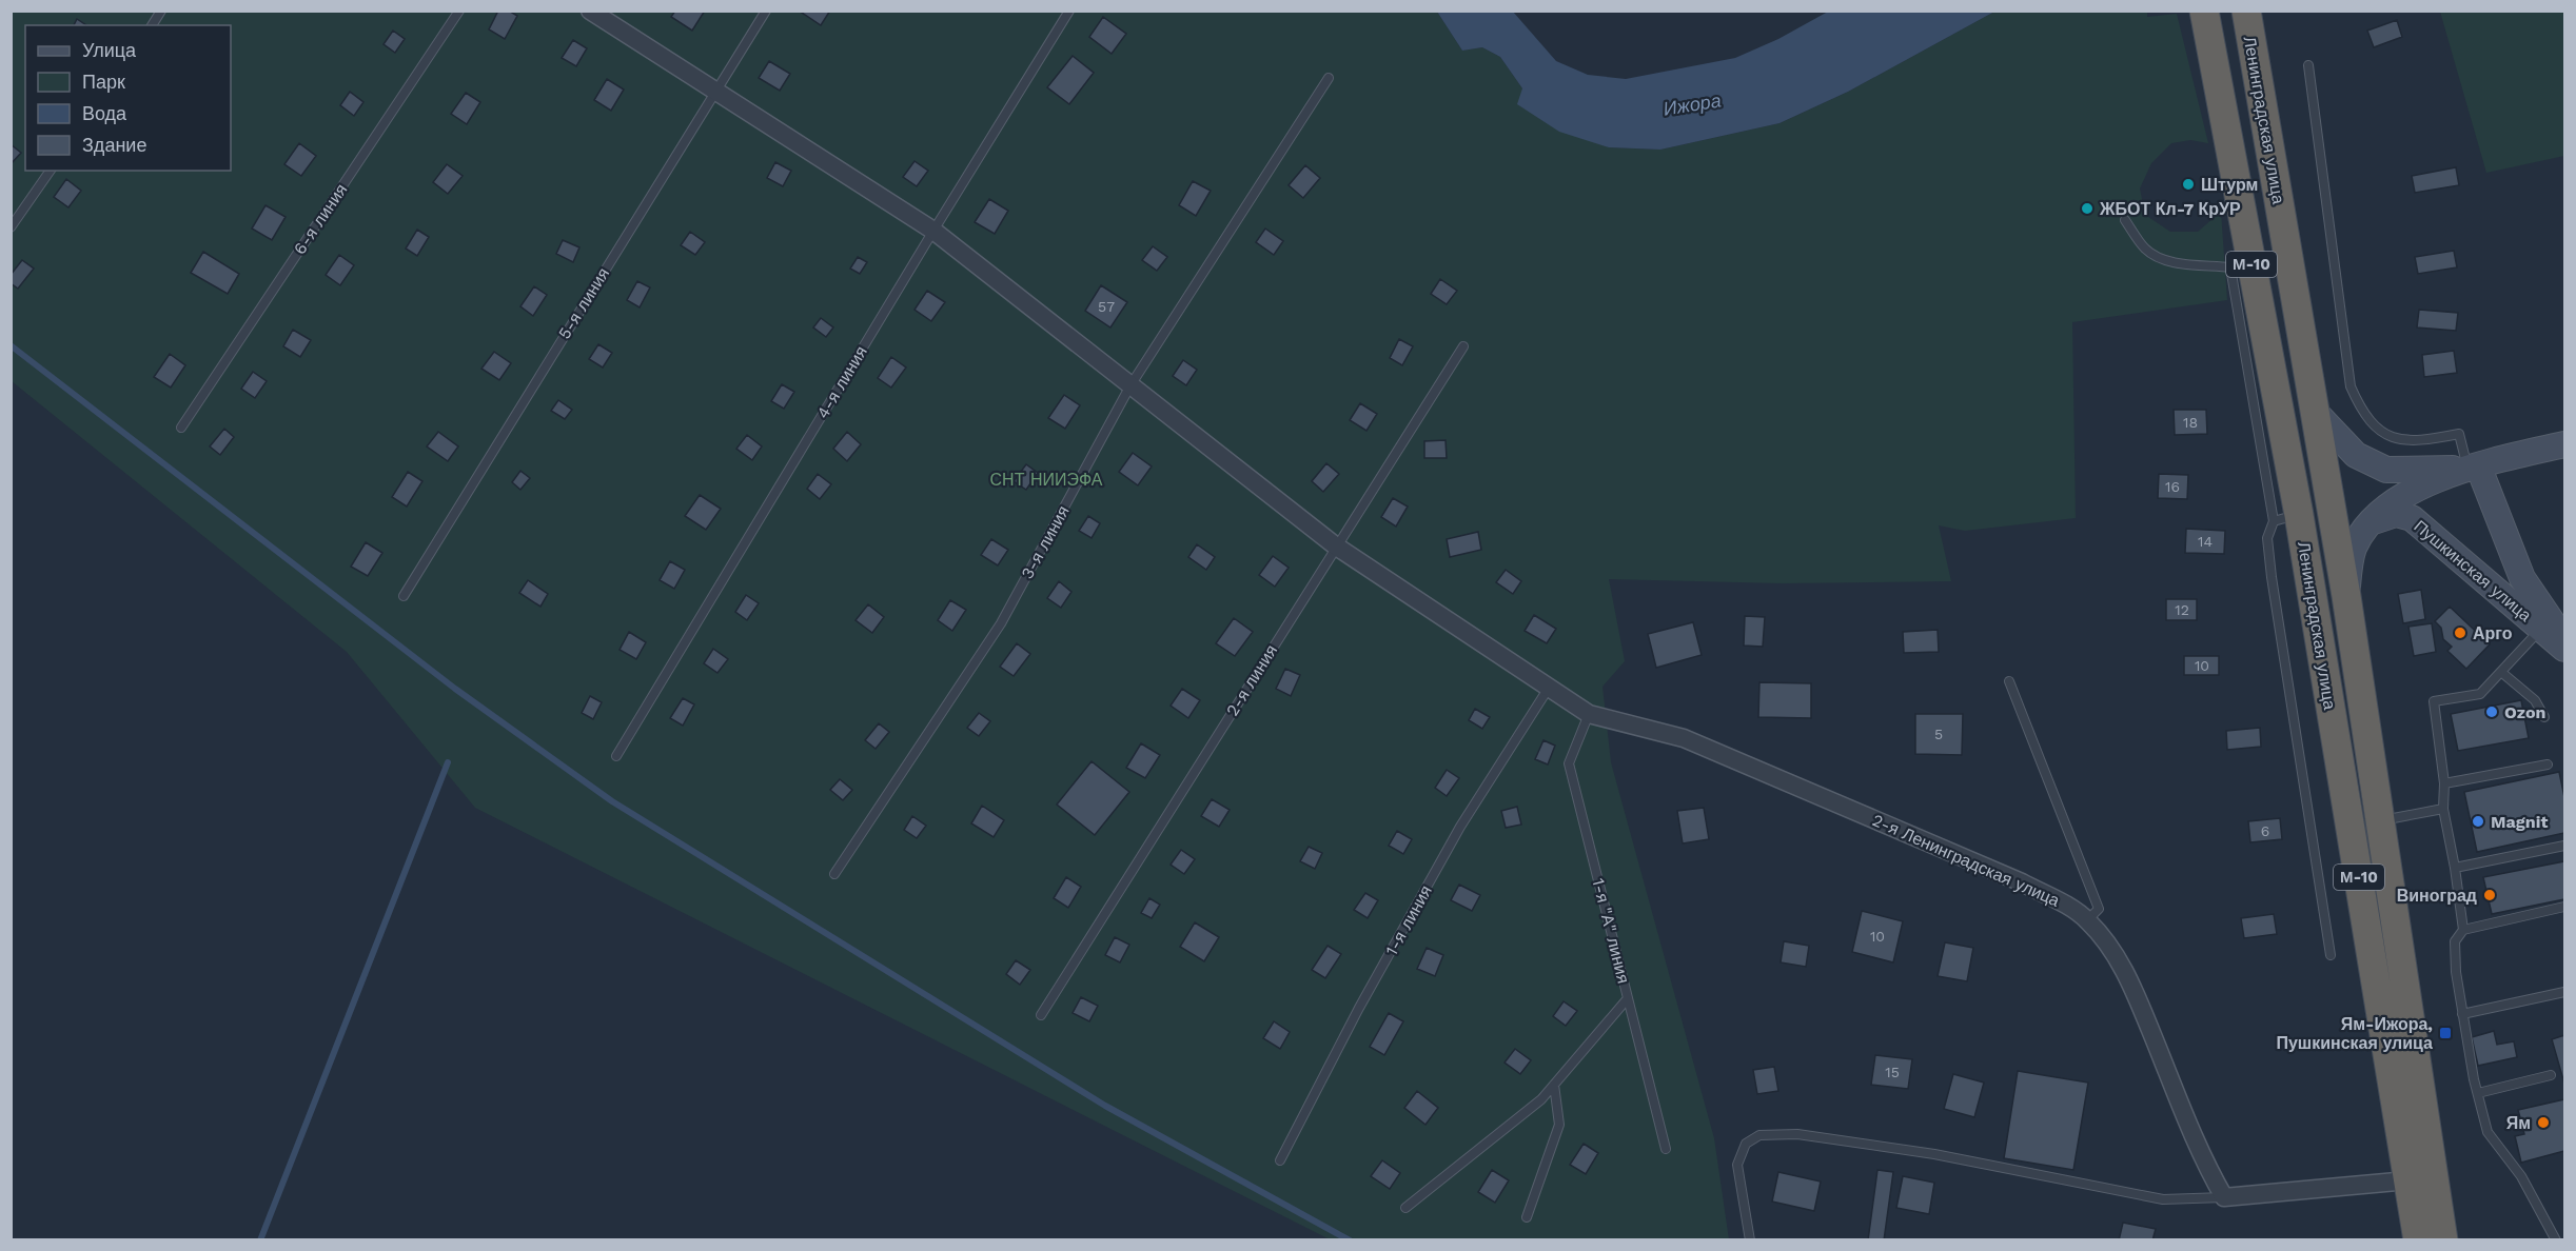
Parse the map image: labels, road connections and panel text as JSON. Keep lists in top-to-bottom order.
{
  "streets": {
    "highway": ["Ленинградская улица", "М-10"],
    "main road": ["Пушкинская улица"],
    "street": ["2-я Ленинградская улица"],
    "lane": [
      "6-я линия",
      "5-я линия",
      "4-я линия",
      "3-я линия",
      "2-я линия",
      "1-я линия",
      "1-я \"А\" линия"
    ]
  },
  "crossings": [
    ["5-я линия", "2-я Ленинградская улица"],
    ["4-я линия", "2-я Ленинградская улица"],
    ["3-я линия", "2-я Ленинградская улица"],
    ["2-я линия", "2-я Ленинградская улица"],
    ["2-я Ленинградская улица", "1-я линия"],
    ["2-я Ленинградская улица", "1-я \"А\" линия"]
  ],
  "water": ["Ижора"],
  "parks": ["СНТ НИИЭФА"],
  "places": {
    "other": [
      "Штурм",
      "ЖБОТ Кл-7 КрУР",
      "Арго",
      "Ozon",
      "Magnit",
      "Виноград",
      "Ям"
    ],
    "transit": ["Ям-Ижора, Пушкинская улица"]
  },
  "house_numbers": [
    "57",
    "18",
    "16",
    "14",
    "12",
    "10",
    "5",
    "6",
    "10",
    "15"
  ],
  "legend": [
    "Улица",
    "Парк",
    "Вода",
    "Здание"
  ]
}
